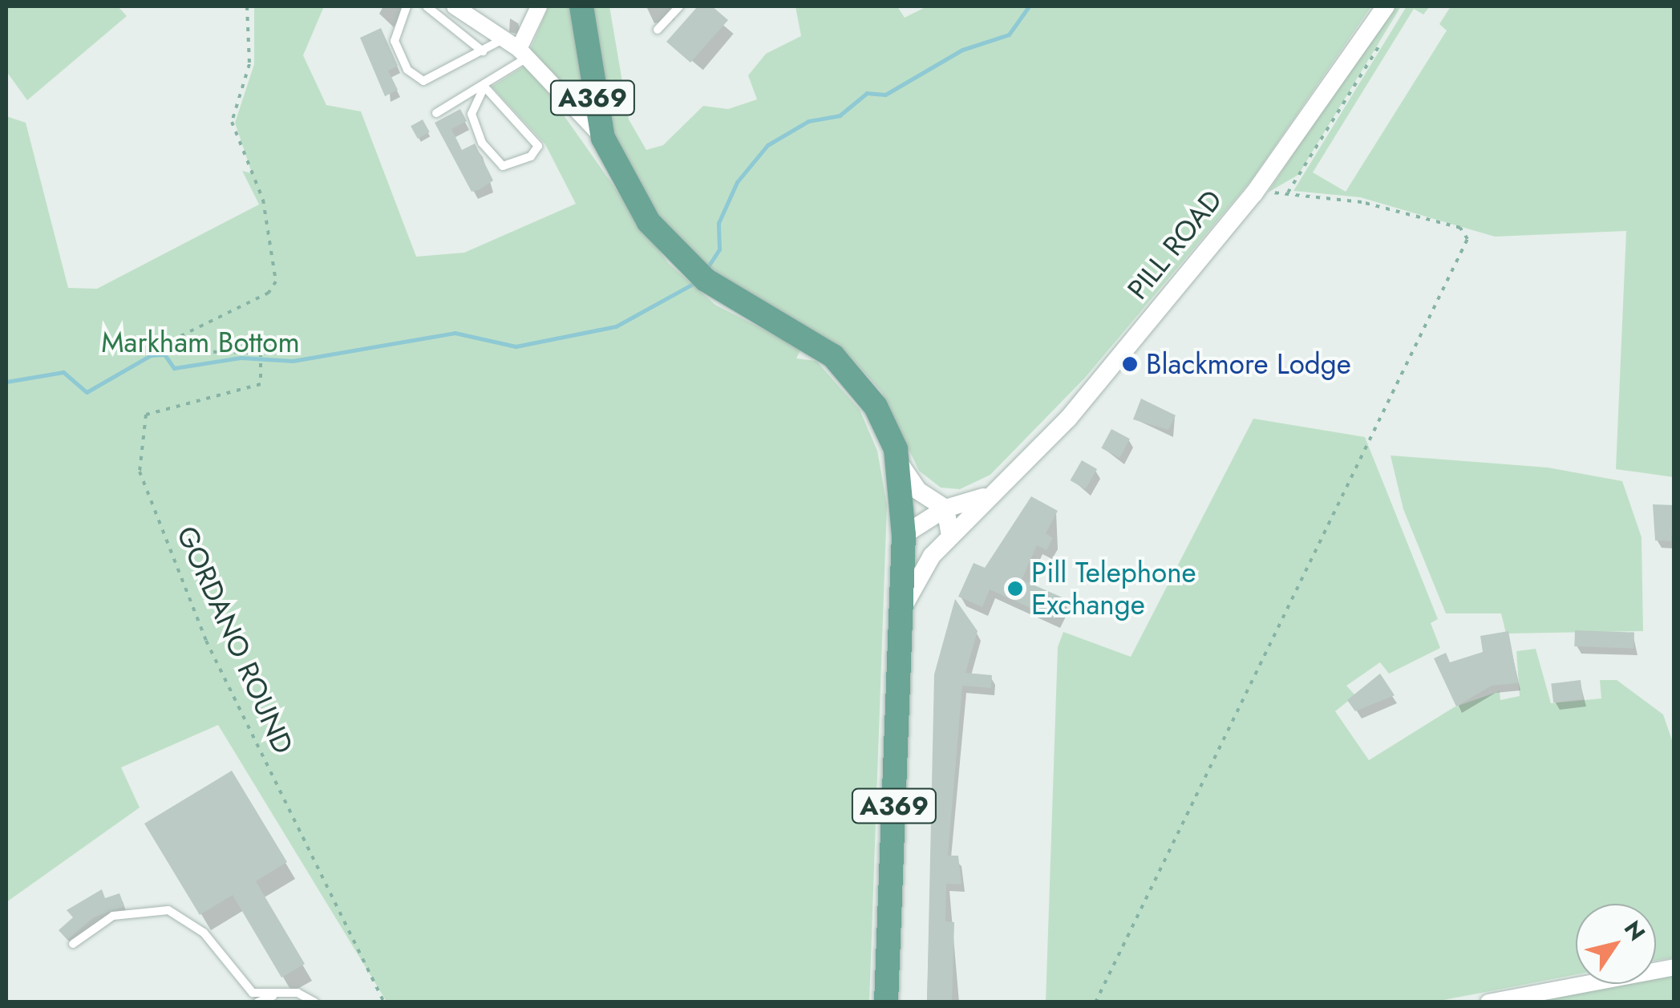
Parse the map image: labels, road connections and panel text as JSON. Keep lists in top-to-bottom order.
{
  "streets": {
    "main road": ["A369", "PILL ROAD"],
    "path": ["GORDANO ROUND"]
  },
  "crossings": [
    ["A369", "PILL ROAD"]
  ],
  "parks": ["Markham Bottom"],
  "places": ["Blackmore Lodge", "Pill Telephone Exchange"],
  "north": "top right"
}
